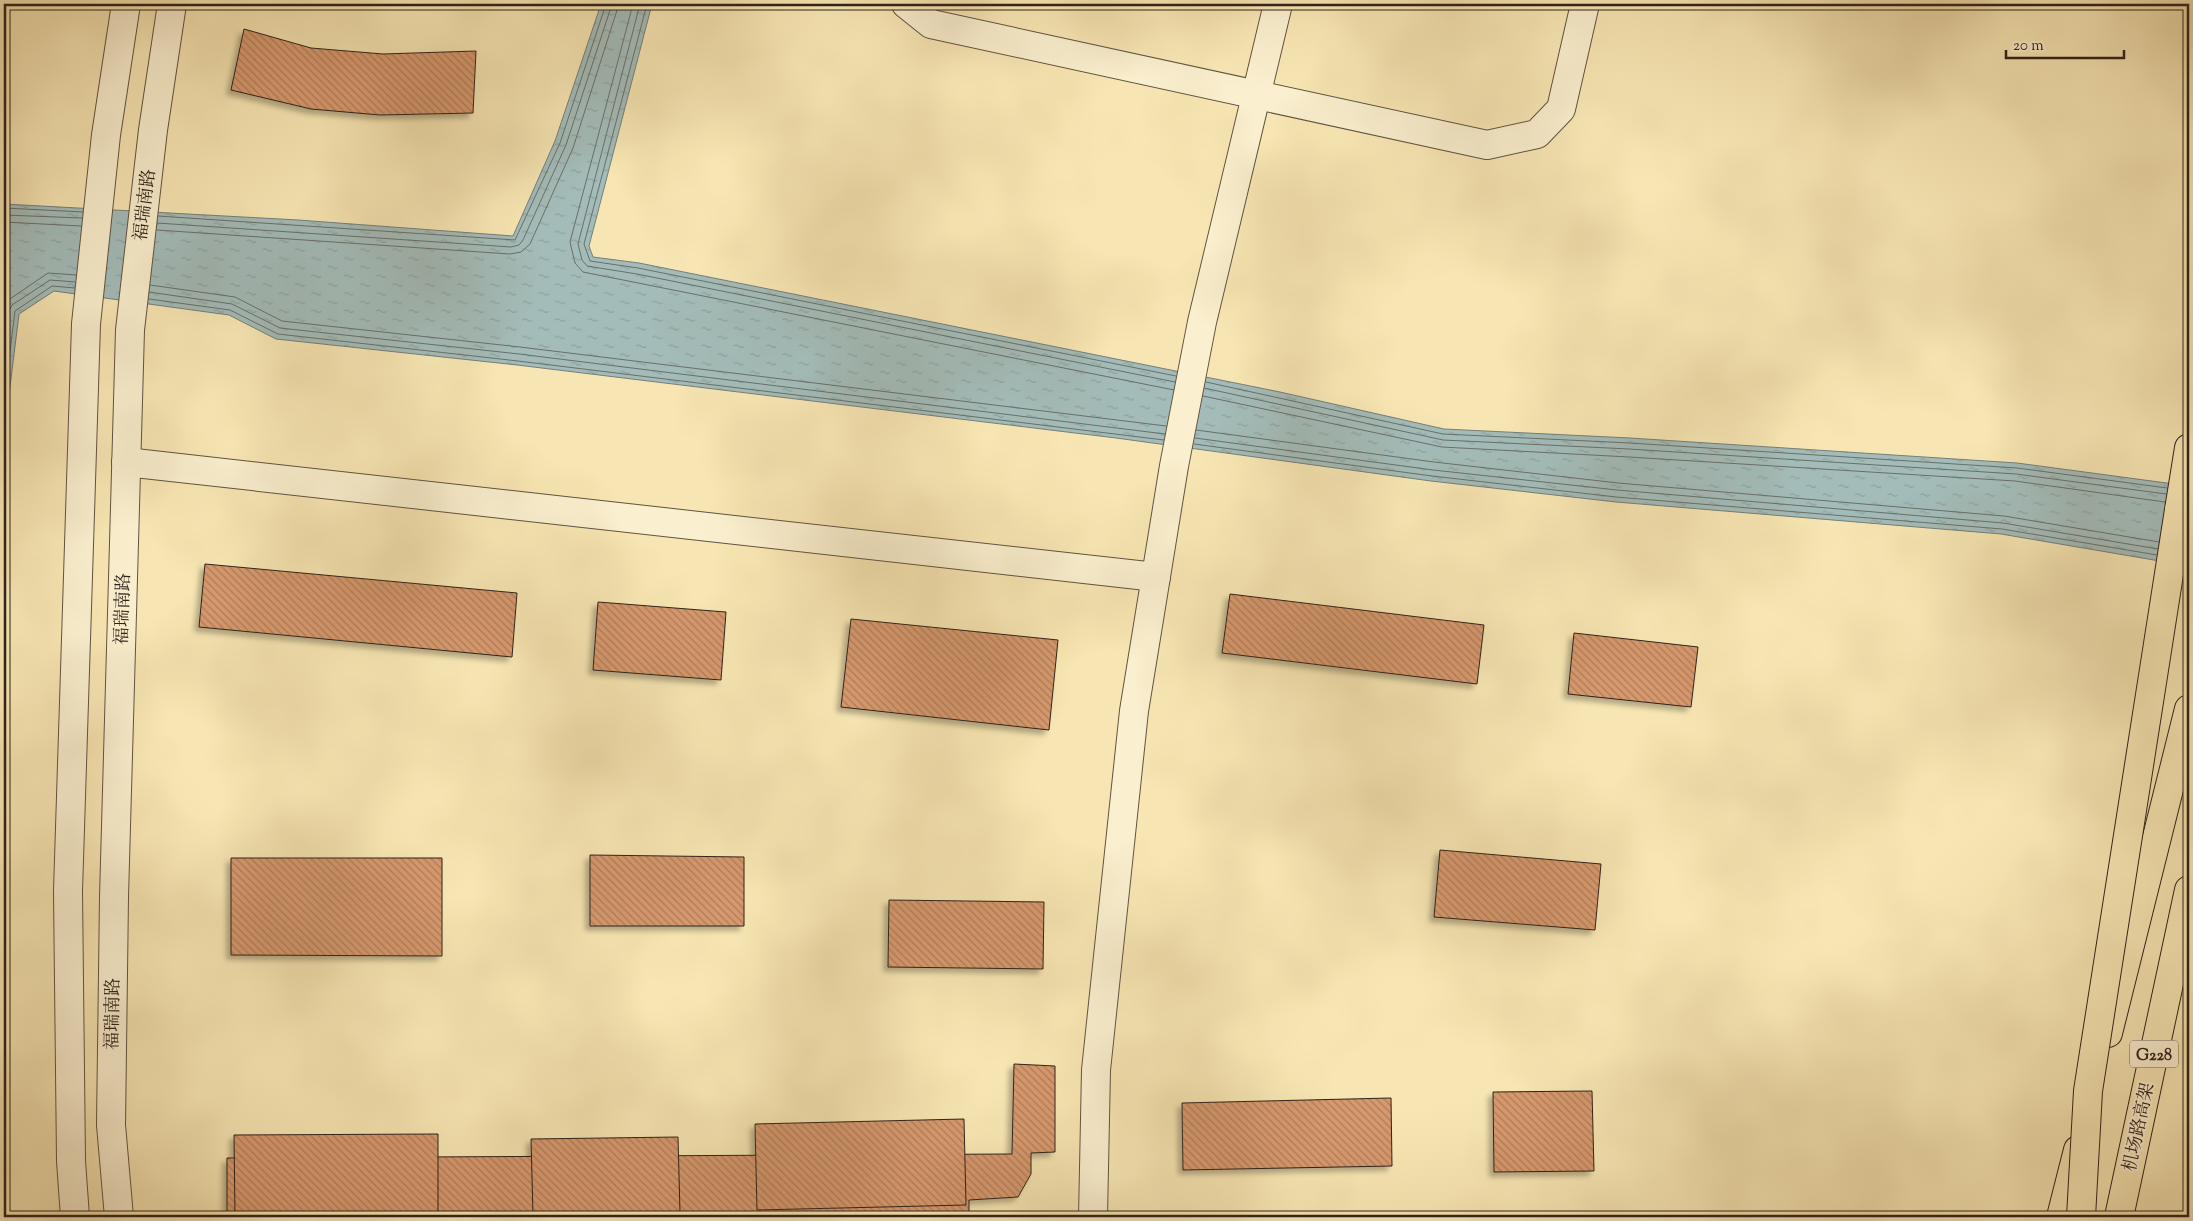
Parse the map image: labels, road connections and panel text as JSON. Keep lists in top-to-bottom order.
{
  "streets": {
    "main road": ["G228", "机场路高架"],
    "street": ["福瑞南路"]
  },
  "scale_bar": "20 m"
}
